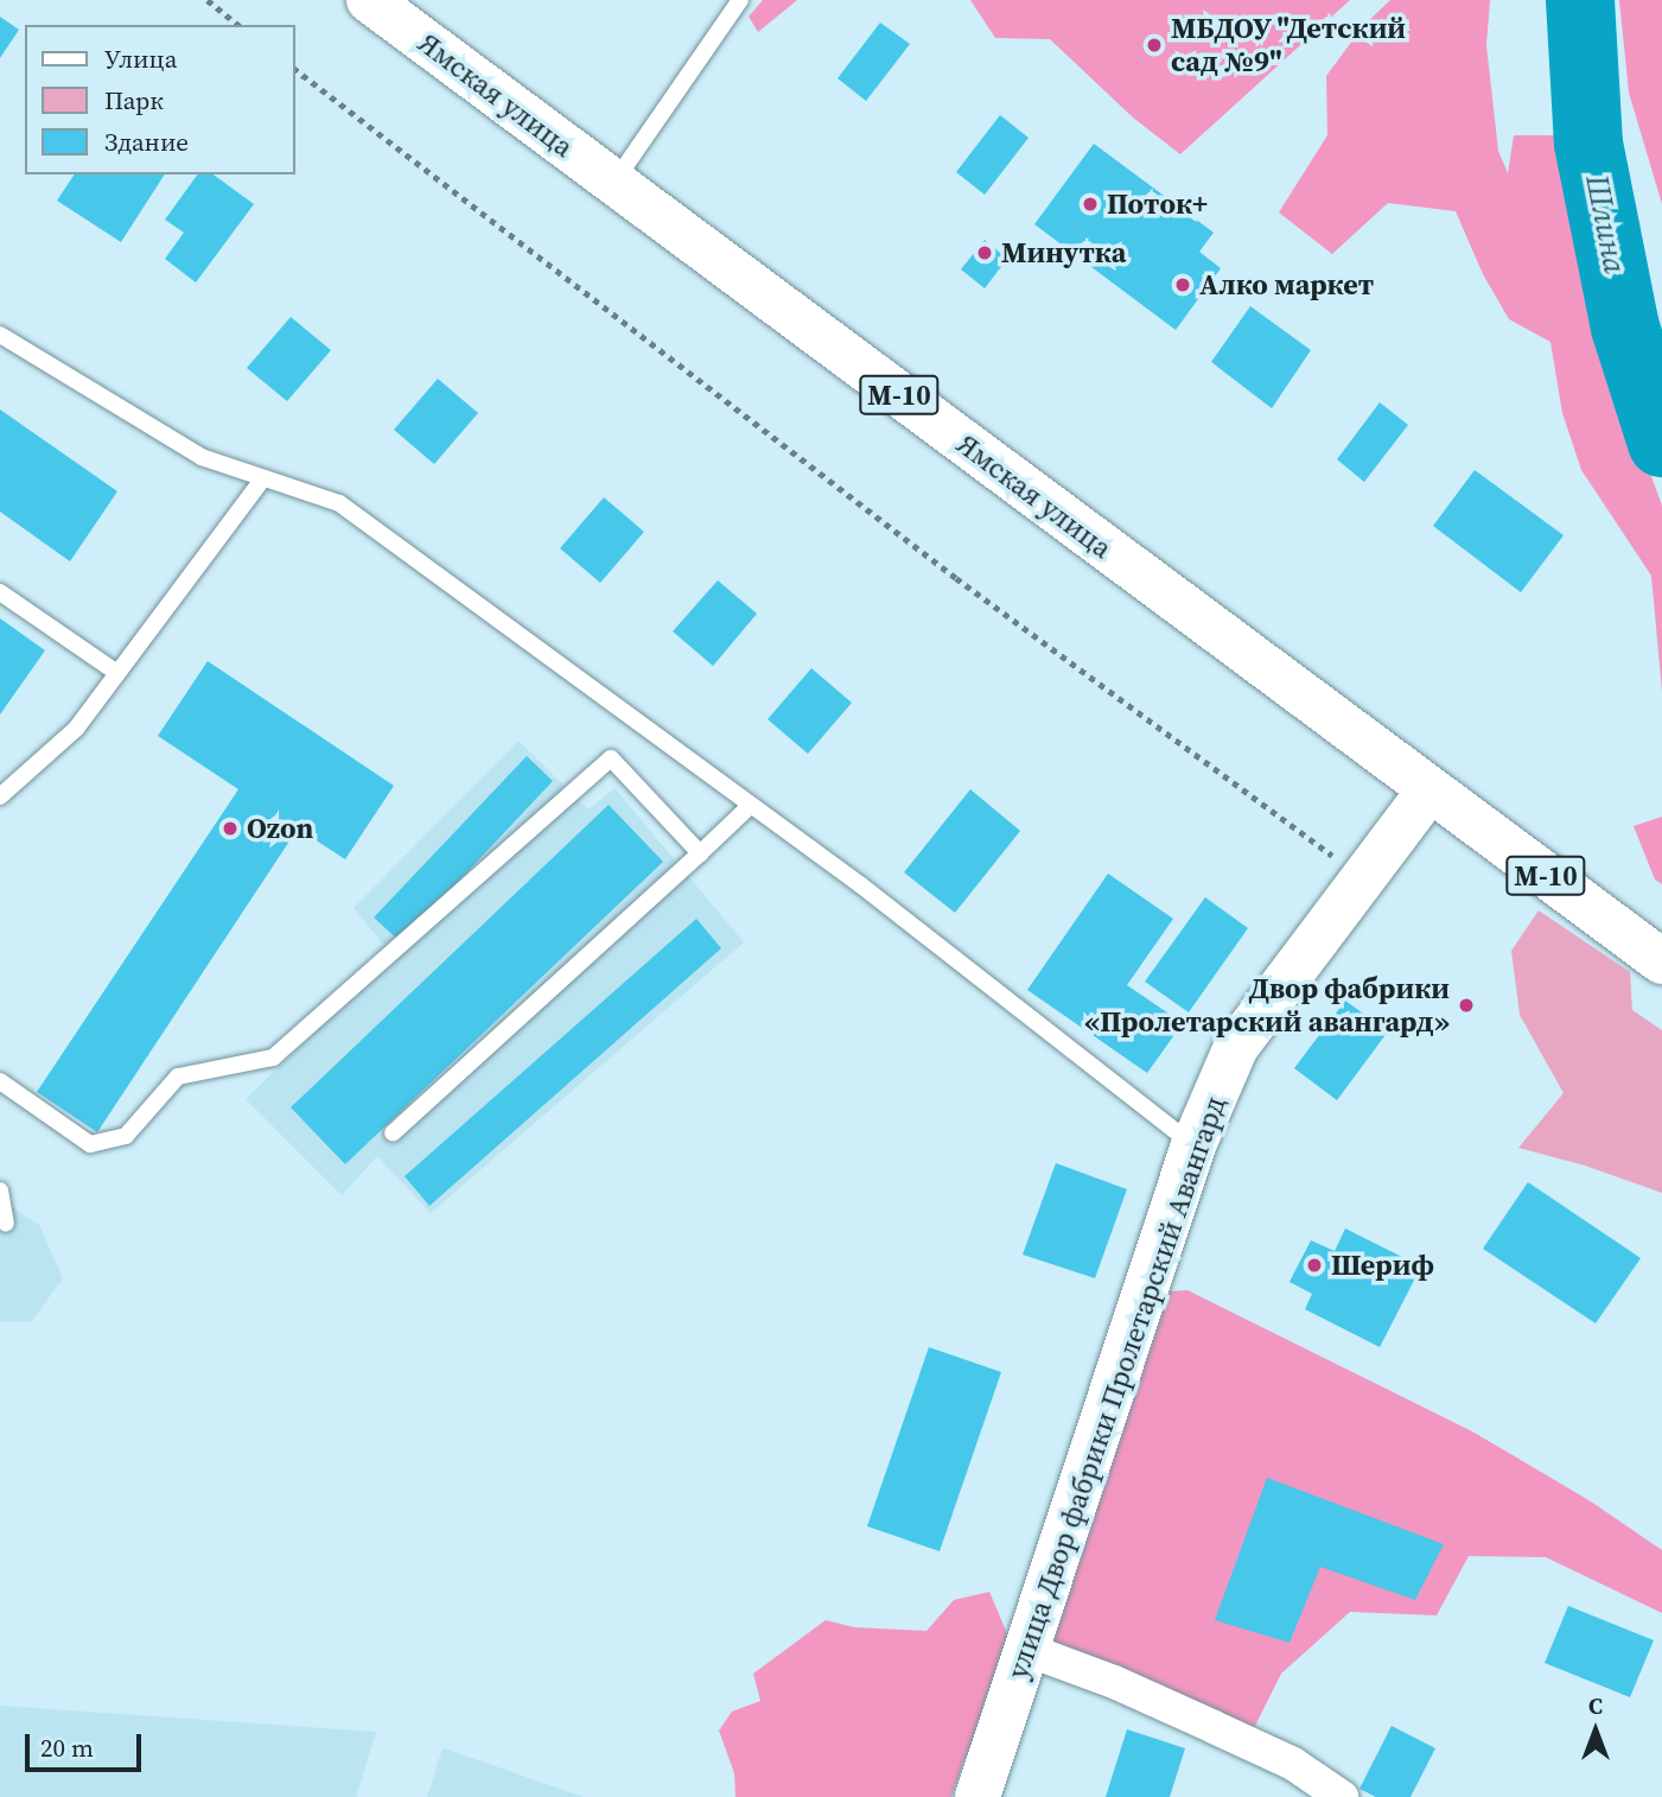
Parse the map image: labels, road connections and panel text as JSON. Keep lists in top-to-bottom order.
{
  "streets": {
    "main road": ["Ямская улица", "М-10", "улица Двор фабрики Пролетарский Авангард"]
  },
  "crossings": [
    ["Ямская улица", "улица Двор фабрики Пролетарский Авангард"]
  ],
  "water": ["Шлина"],
  "places": [
    "МБДОУ \"Детский сад №9\"",
    "Поток+",
    "Минутка",
    "Алко маркет",
    "Ozon",
    "Двор фабрики «Пролетарский авангард»",
    "Шериф"
  ],
  "legend": ["Улица", "Парк", "Здание"],
  "scale_bar": "20 m",
  "north": "top"
}
